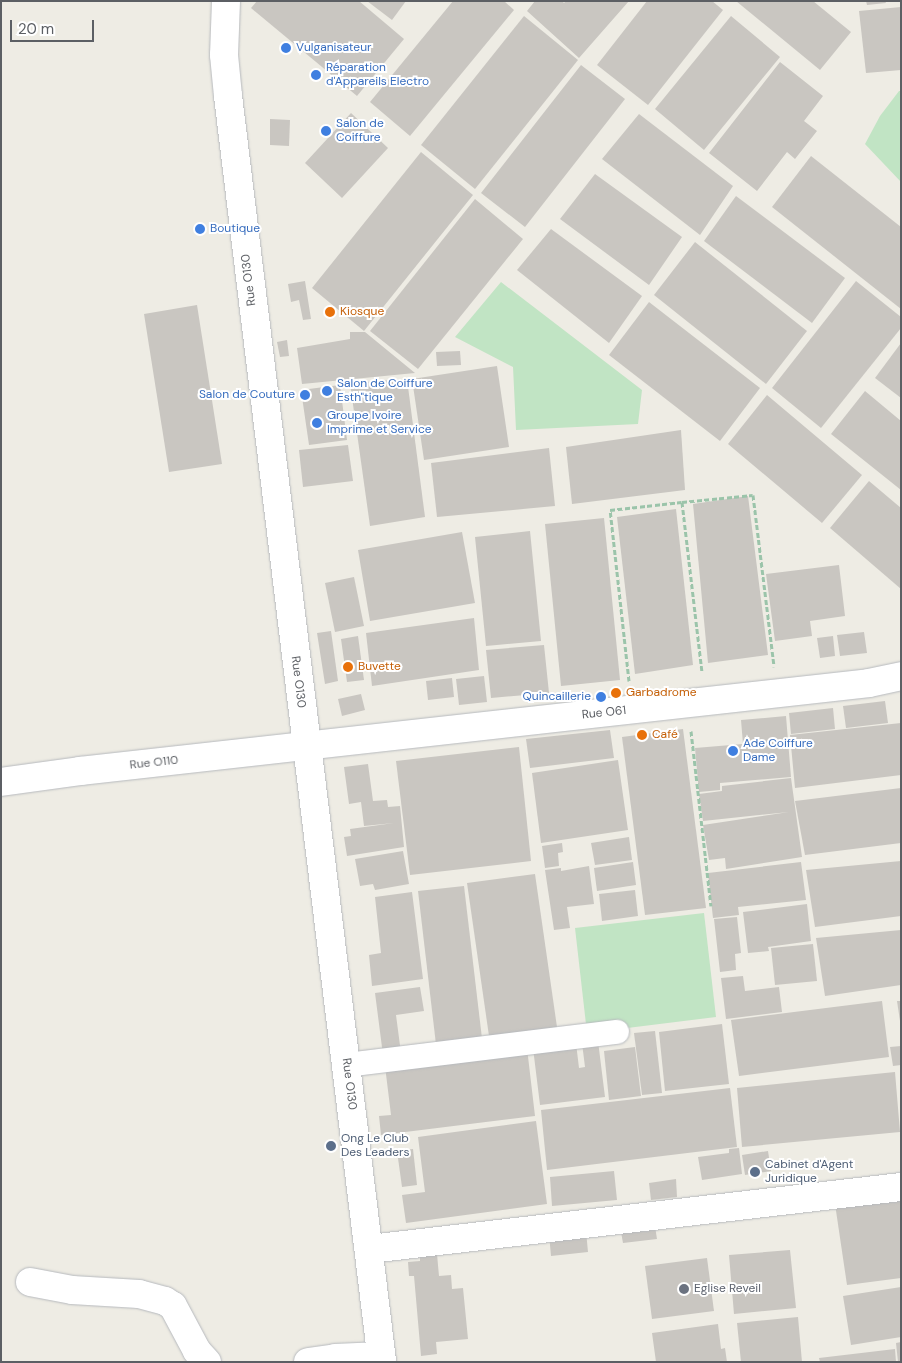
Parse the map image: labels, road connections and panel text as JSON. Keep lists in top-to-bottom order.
{
  "streets": {
    "street": ["Rue O130", "Rue O61", "Rue O110"]
  },
  "crossings": [
    ["Rue O130", "Rue O61"],
    ["Rue O130", "Rue O110"],
    ["Rue O61", "Rue O110"]
  ],
  "places": [
    "Vulganisateur",
    "Réparation d'Appareils Electro",
    "Salon de Coiffure",
    "Boutique",
    "Kiosque",
    "Salon de Coiffure Esth\"tique",
    "Salon de Couture",
    "Groupe Ivoire Imprime et Service",
    "Buvette",
    "Garbadrome",
    "Quincaillerie",
    "Café",
    "Ade Coiffure Dame",
    "Ong Le Club Des Leaders",
    "Cabinet d'Agent Juridique",
    "Eglise Reveil"
  ],
  "scale_bar": "20 m"
}
